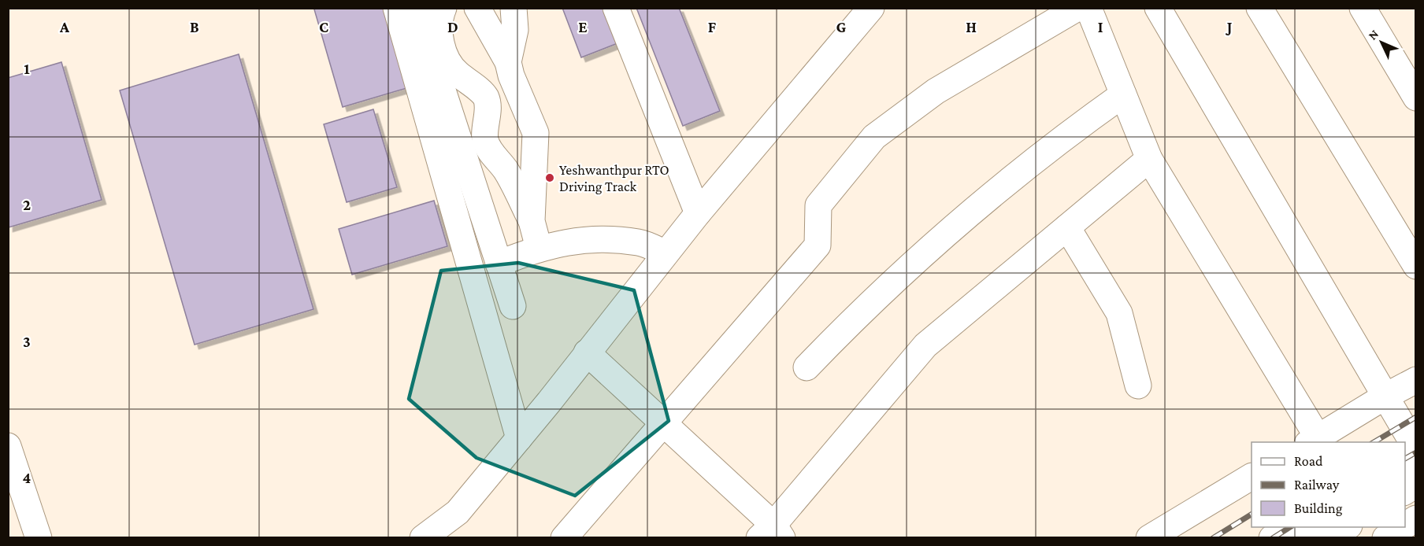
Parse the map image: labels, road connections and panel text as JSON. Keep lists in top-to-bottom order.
{
  "places": ["Yeshwanthpur RTO Driving Track"],
  "legend": ["Road", "Railway", "Building"],
  "north": "top left",
  "grid": {
    "columns": [
      "A",
      "B",
      "C",
      "D",
      "E",
      "F",
      "G",
      "H",
      "I",
      "J"
    ],
    "rows": [
      "1",
      "2",
      "3",
      "4"
    ]
  }
}
